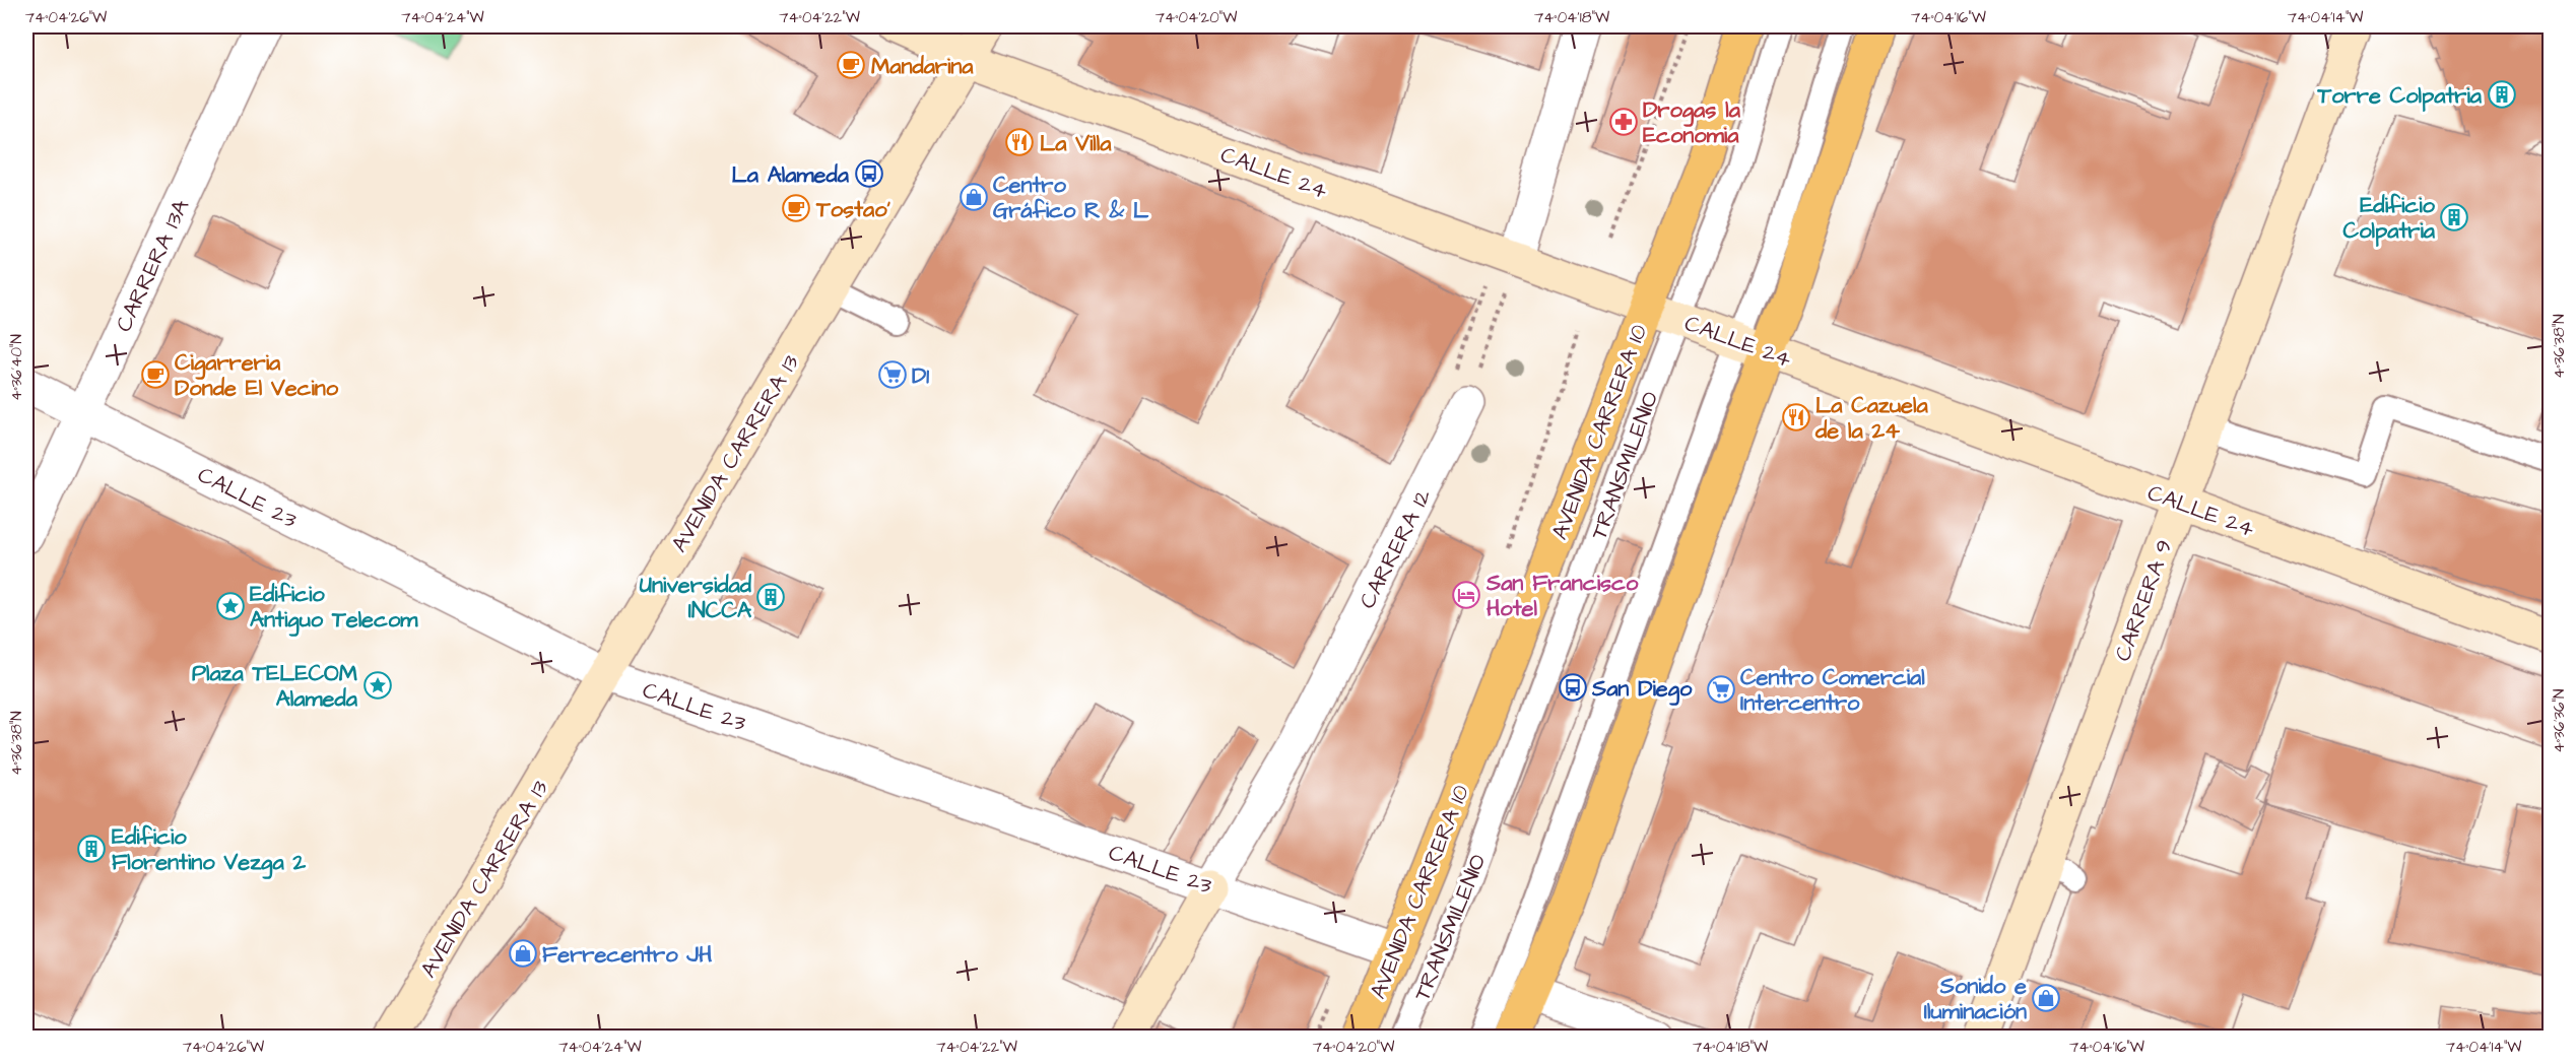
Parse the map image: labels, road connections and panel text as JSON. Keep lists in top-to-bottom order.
{
  "streets": {
    "main road": ["AVENIDA CARRERA 10"],
    "street": [
      "CALLE 24",
      "CARRERA 13A",
      "AVENIDA CARRERA 13",
      "CALLE 23",
      "CARRERA 12",
      "CARRERA 9"
    ],
    "lane": ["TRANSMILENIO"]
  },
  "crossings": [
    ["CALLE 24", "AVENIDA CARRERA 10"],
    ["CALLE 24", "AVENIDA CARRERA 13"],
    ["CALLE 24", "TRANSMILENIO"],
    ["CALLE 24", "CARRERA 9"],
    ["CARRERA 13A", "CALLE 23"],
    ["AVENIDA CARRERA 10", "CALLE 23"],
    ["AVENIDA CARRERA 13", "CALLE 23"],
    ["CALLE 23", "CARRERA 12"]
  ],
  "places": {
    "cafe": ["Mandarina", "Tostao’", "Cigarreria Donde El Vecino"],
    "building": [
      "Torre Colpatria",
      "Edificio Colpatria",
      "Universidad INCCA",
      "Edificio Florentino Vezga 2"
    ],
    "pharmacy": ["Drogas la Economia"],
    "restaurant": ["La Villa", "La Cazuela de la 24"],
    "bus stop": ["La Alameda", "San Diego"],
    "shop": ["Centro Gráfico R & L", "Ferrecentro JH", "Sonido e Iluminación"],
    "supermarket": ["D1", "Centro Comercial Intercentro"],
    "hotel": ["San Francisco Hotel"],
    "place": ["Edificio Antiguo Telecom", "Plaza TELECOM Alameda"]
  },
  "coordinates": [
    "74°04'26\"W",
    "74°04'24\"W",
    "74°04'22\"W",
    "74°04'20\"W",
    "74°04'18\"W",
    "74°04'16\"W",
    "74°04'14\"W",
    "4°36'38\"N",
    "4°36'40\"N",
    "4°36'36\"N"
  ]
}
